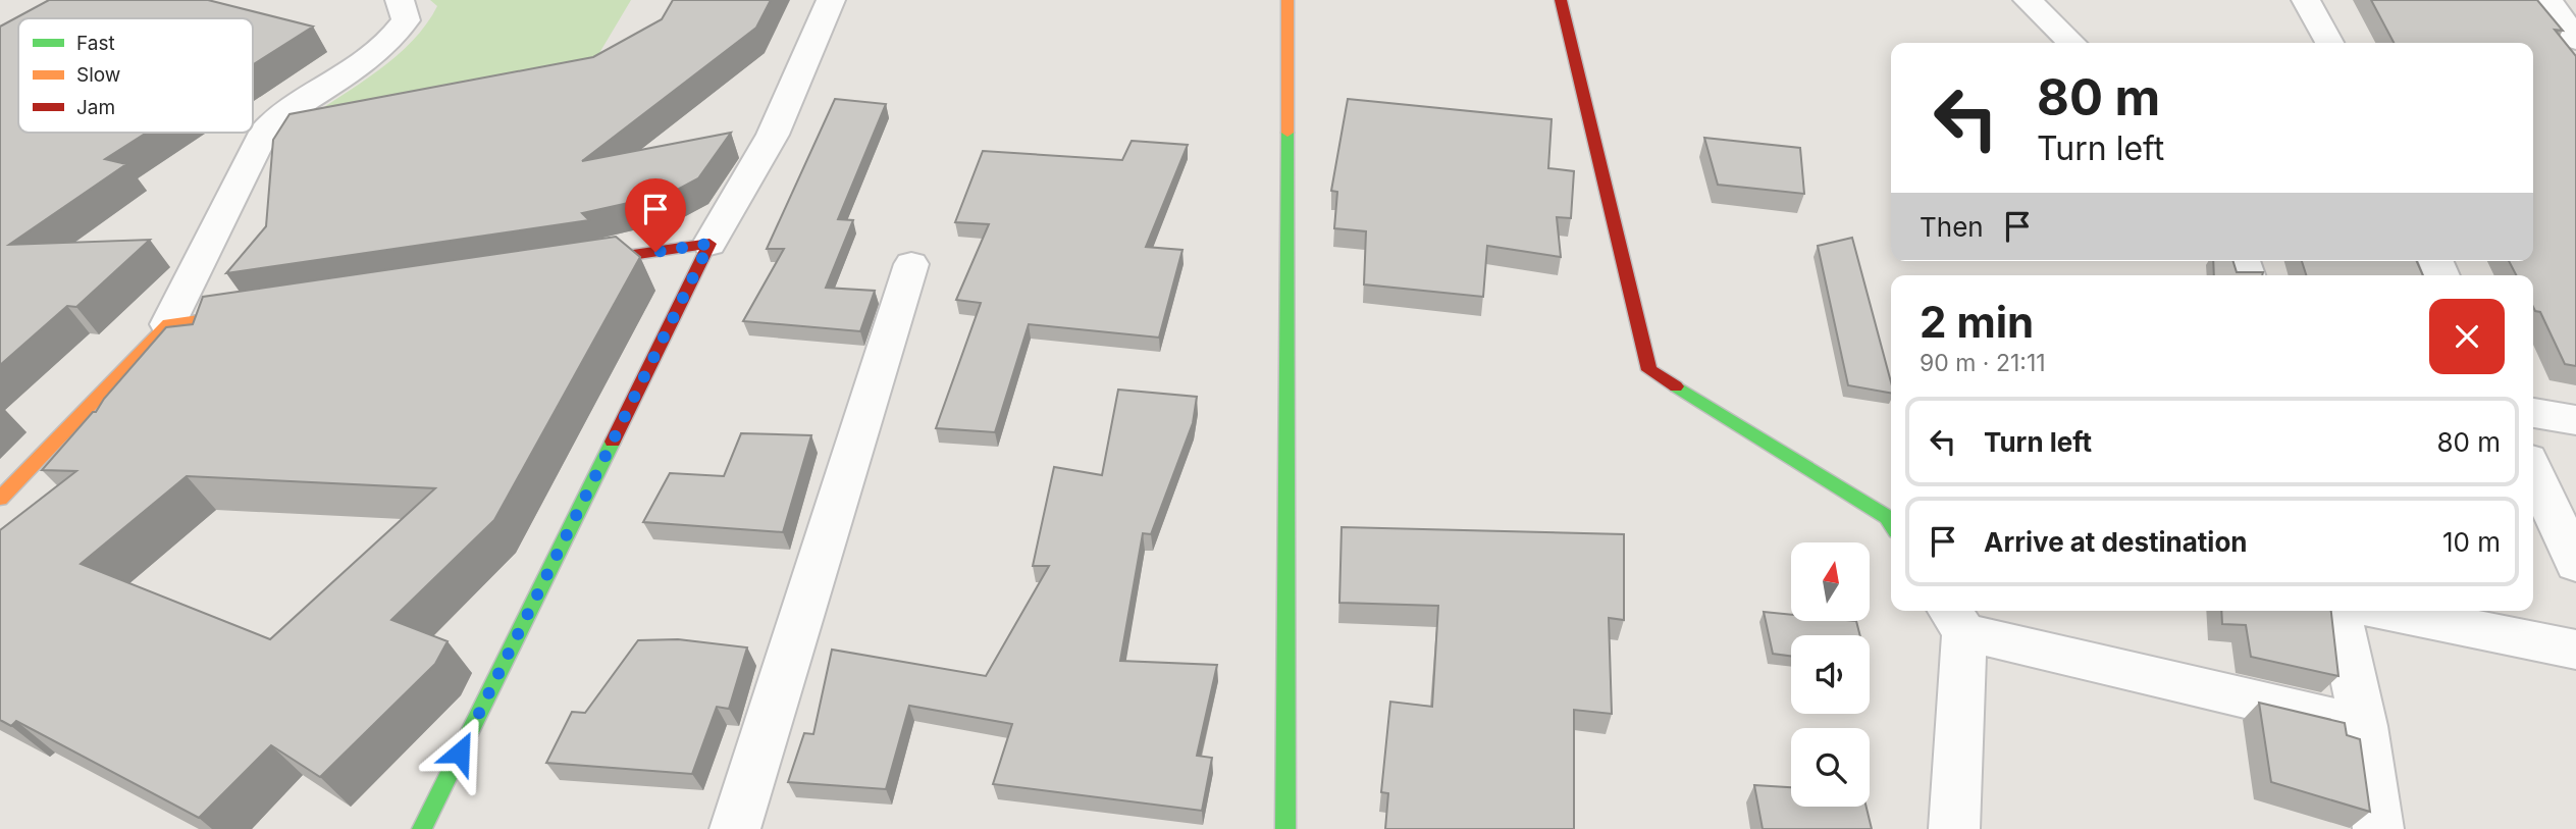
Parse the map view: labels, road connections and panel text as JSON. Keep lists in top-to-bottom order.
{
  "legend": ["Fast", "Slow", "Jam"],
  "north": "top",
  "page": {
    "turn": ["80 m", "Turn left"],
    "then": "Then",
    "heading": ["2 min", "90 m · 21:11"],
    "list": [
      {
        "name": "Turn left",
        "value": "80 m"
      },
      {
        "name": "Arrive at destination",
        "value": "10 m"
      }
    ]
  }
}
